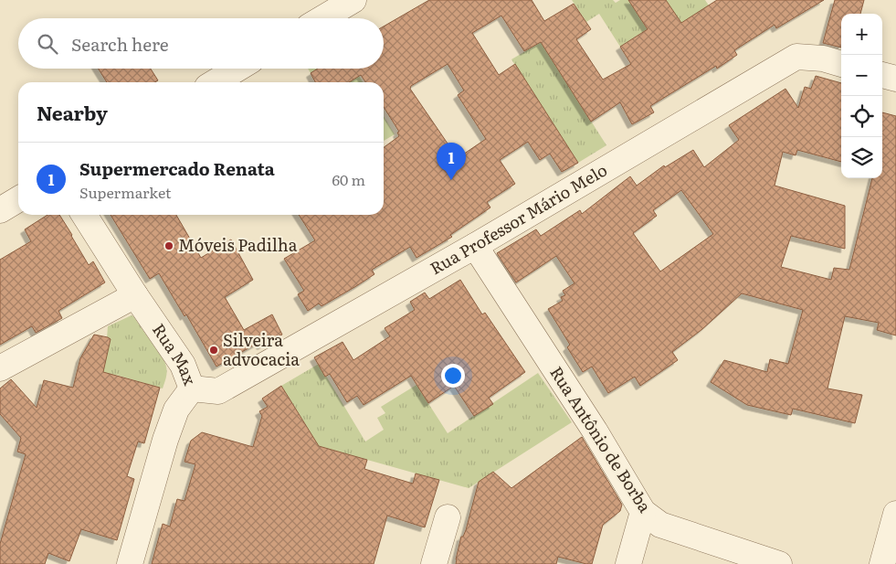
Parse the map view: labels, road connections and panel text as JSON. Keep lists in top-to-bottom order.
{
  "streets": {
    "street": ["Rua Professor Mário Melo", "Rua Max", "Rua Antônio de Borba"]
  },
  "crossings": [
    ["Rua Professor Mário Melo", "Rua Max"],
    ["Rua Professor Mário Melo", "Rua Antônio de Borba"]
  ],
  "places": ["Móveis Padilha", "Silveira advocacia"],
  "page": {
    "map_buttons": ["+", "−"],
    "search": "Search here",
    "heading": "Nearby",
    "list": [
      {
        "mark": "1",
        "name": "Supermercado Renata",
        "note": "Supermarket",
        "value": "60 m"
      }
    ],
    "pins": "1"
  }
}
